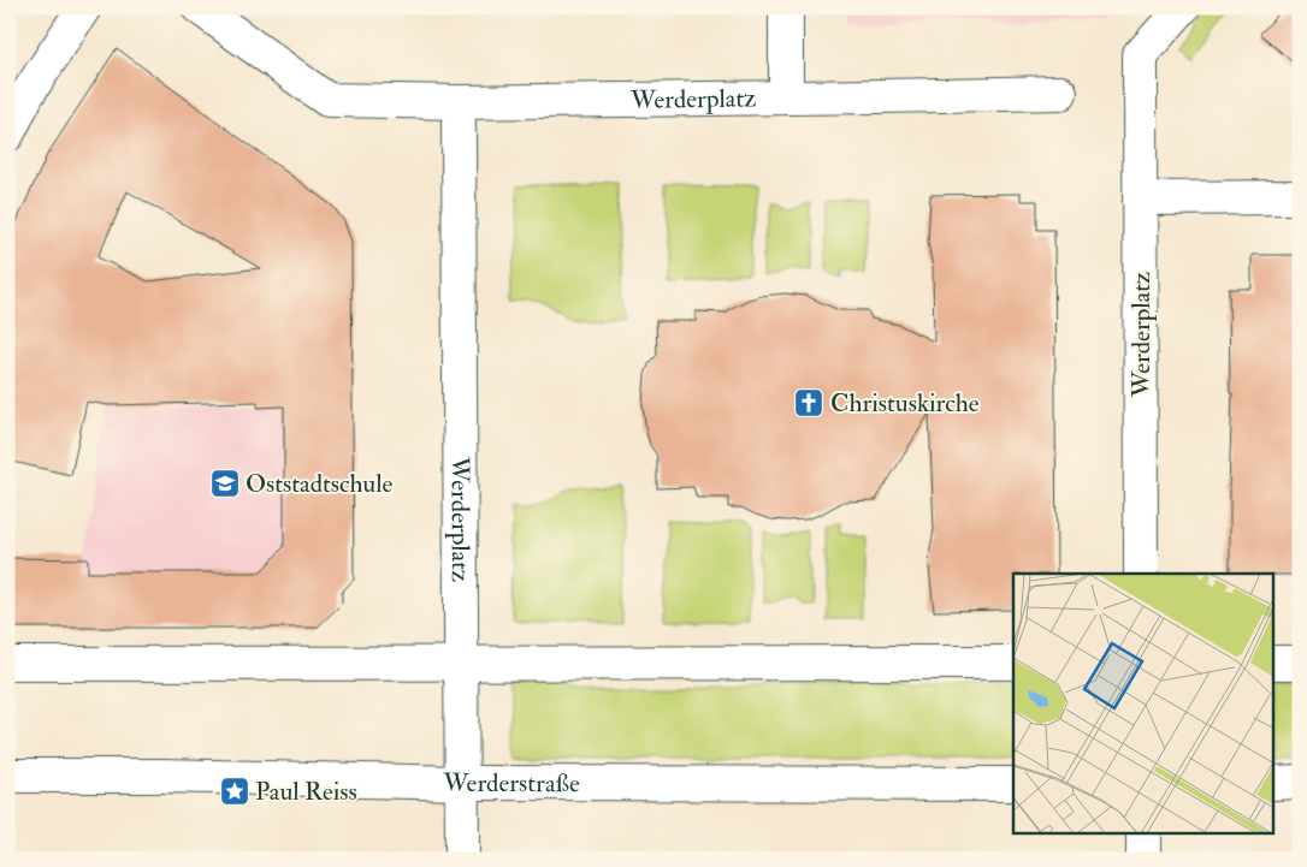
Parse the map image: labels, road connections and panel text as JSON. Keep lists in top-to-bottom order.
{
  "streets": {
    "street": ["Werderplatz", "Werderstraße"]
  },
  "crossings": [
    ["Werderplatz", "Werderstraße"]
  ],
  "places": {
    "church": ["Christuskirche"],
    "school or university": ["Oststadtschule"],
    "place": ["Paul Reiss"]
  }
}
